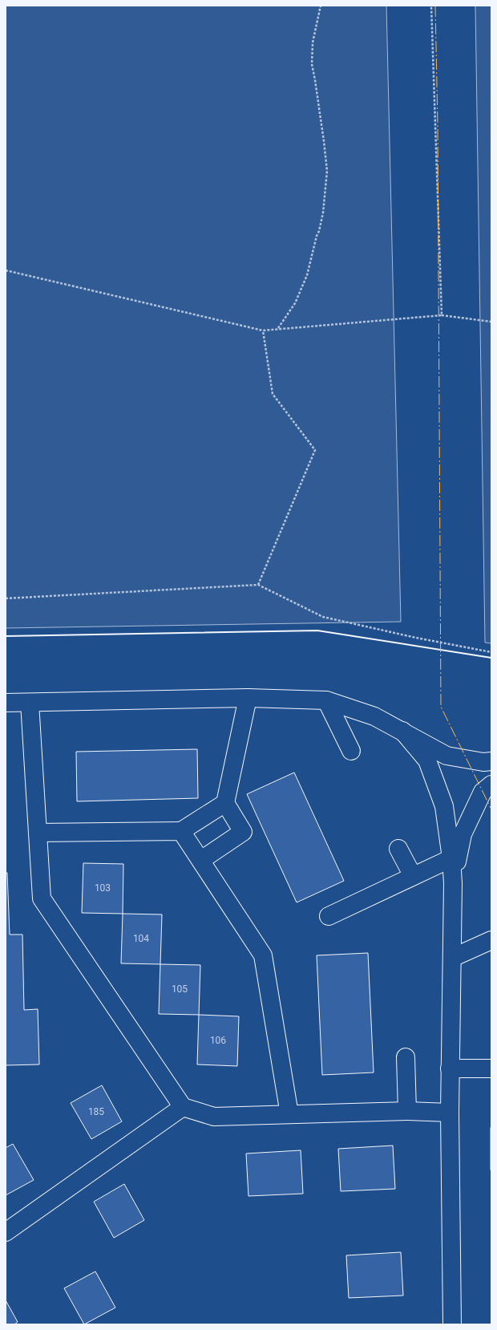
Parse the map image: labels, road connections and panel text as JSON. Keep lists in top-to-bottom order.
{
  "house_numbers": [
    "103",
    "104",
    "105",
    "106",
    "185"
  ]
}
